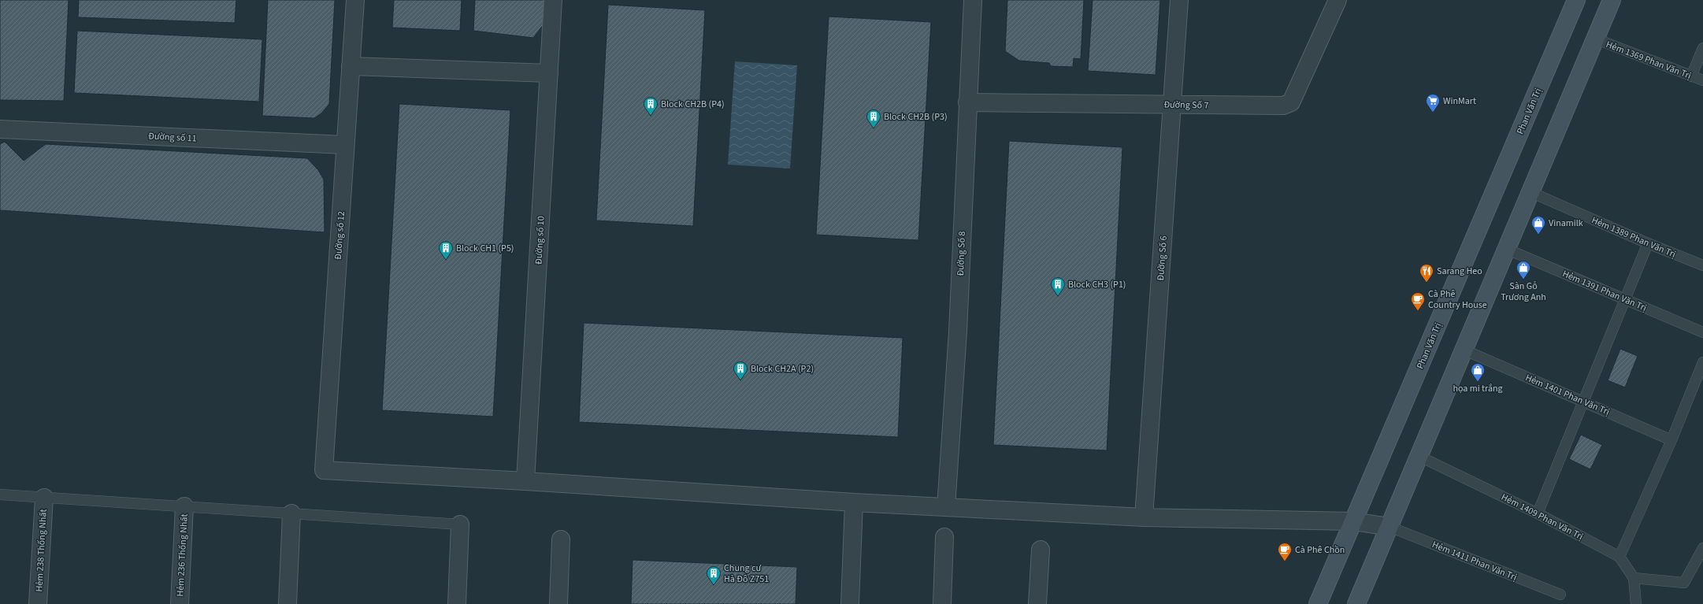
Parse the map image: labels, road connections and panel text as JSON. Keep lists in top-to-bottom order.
{
  "streets": {
    "main road": ["Phan Văn Trị"],
    "street": [
      "Đường Số 7",
      "Đường số 11",
      "Đường số 12",
      "Đường số 10",
      "Đường Số 8",
      "Đường Số 6",
      "Hẻm 238 Thống Nhất",
      "Hẻm 236 Thống Nhất"
    ],
    "lane": [
      "Hẻm 1369 Phan Văn Trị",
      "Hẻm 1389 Phan Văn Trị",
      "Hẻm 1391 Phan Văn Trị",
      "Hẻm 1401 Phan Văn Trị",
      "Hẻm 1409 Phan Văn Trị",
      "Hẻm 1411 Phan Văn Trị"
    ]
  },
  "crossings": [
    ["Đường Số 7", "Đường Số 8"],
    ["Đường Số 7", "Đường Số 6"],
    ["Đường số 11", "Đường số 12"],
    ["Đường số 12", "Đường số 10"]
  ],
  "places": {
    "supermarket": ["WinMart"],
    "building": [
      "Block CH2B (P4)",
      "Block CH2B (P3)",
      "Block CH1 (P5)",
      "Block CH3 (P1)",
      "Block CH2A (P2)",
      "Chung cư Hà Đô Z751"
    ],
    "shop": ["Vinamilk", "Sàn Gỗ Trương Anh", "họa mi trắng"],
    "restaurant": ["Sarang Heo"],
    "cafe": ["Cà Phê Country House", "Cà Phê Chồn"]
  }
}
